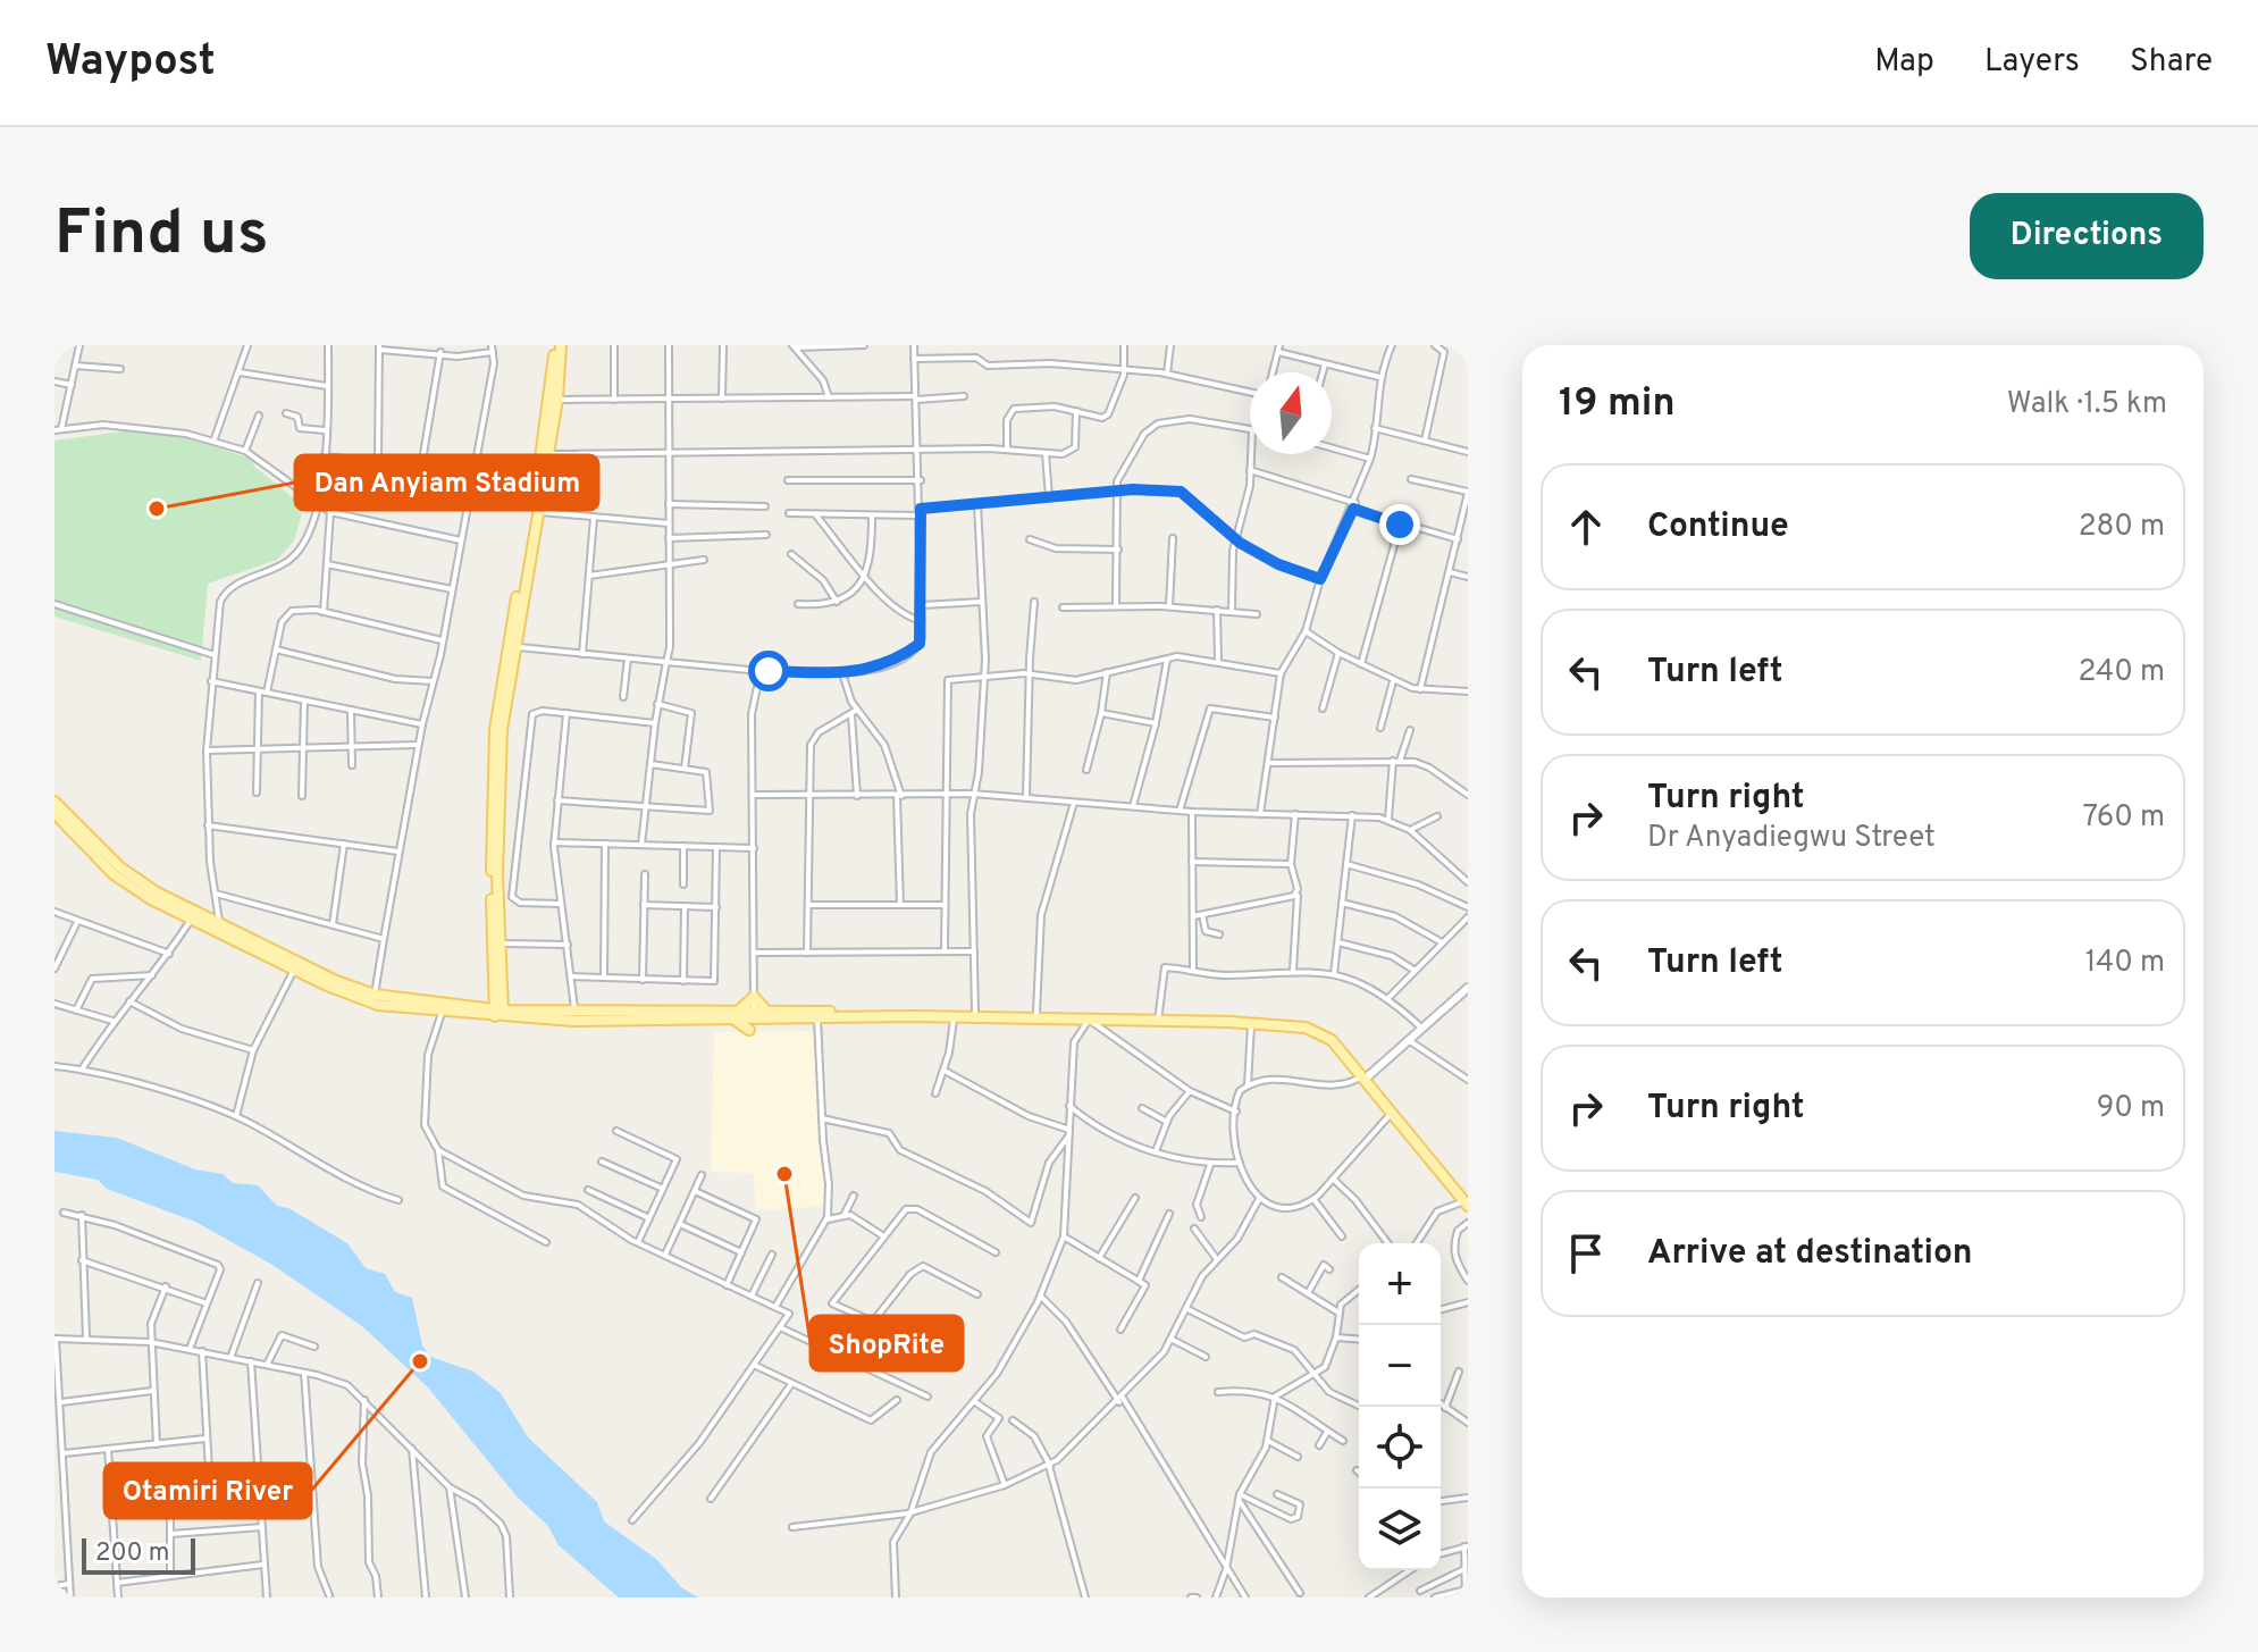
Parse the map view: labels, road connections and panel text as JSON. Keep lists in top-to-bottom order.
{
  "places": ["Dan Anyiam Stadium", "ShopRite", "Otamiri River"],
  "scale_bar": "200 m",
  "north": "top",
  "page": {
    "header": "Waypost",
    "nav": ["Map", "Layers", "Share"],
    "buttons": "Directions",
    "title": "Find us",
    "heading": ["19 min", "Walk · 1.5 km"],
    "list": [
      ["Continue", "280 m"],
      ["Turn left", "240 m"],
      ["Turn right", "Dr Anyadiegwu Street", "760 m"],
      ["Turn left", "140 m"],
      ["Turn right", "90 m"],
      "Arrive at destination"
    ],
    "map_buttons": ["+", "−"],
    "scale": "200 m"
  }
}
